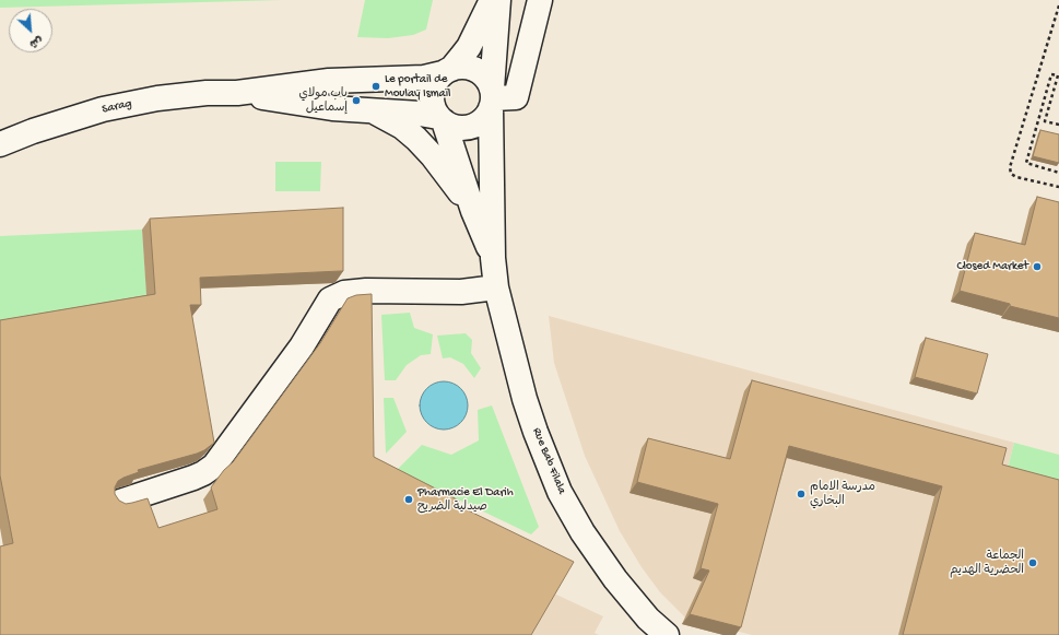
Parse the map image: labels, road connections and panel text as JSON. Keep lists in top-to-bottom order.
{
  "streets": {
    "street": ["Sarag", "Rue Bab Filala"]
  },
  "crossings": [
    ["Sarag", "Rue Bab Filala"]
  ],
  "places": [
    "Le portail de Moulay Ismaïl",
    "باب مولاي إسماعيل",
    "Closed Market",
    "مدرسة الامام البخاري",
    "Pharmacie El Darih صيدلية الضريح",
    "الجماعة الحضرية الهديم"
  ],
  "north": "bottom right"
}
